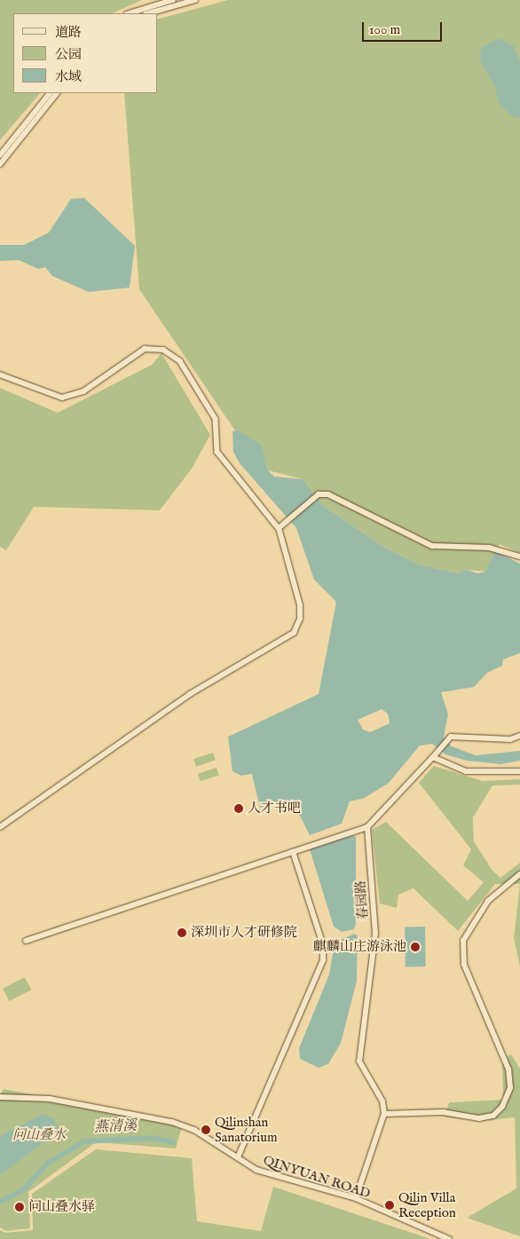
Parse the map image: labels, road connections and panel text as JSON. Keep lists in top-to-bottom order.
{
  "streets": {
    "street": ["春园路", "QINYUAN ROAD"]
  },
  "water": ["燕清溪"],
  "parks": ["问山叠水"],
  "places": [
    "人才书吧",
    "深圳市人才研修院",
    "麒麟山庄游泳池",
    "Qilinshan Sanatorium",
    "Qilin Villa Reception",
    "问山叠水驿"
  ],
  "legend": ["道路", "公园", "水域"],
  "scale_bar": "100 m"
}
